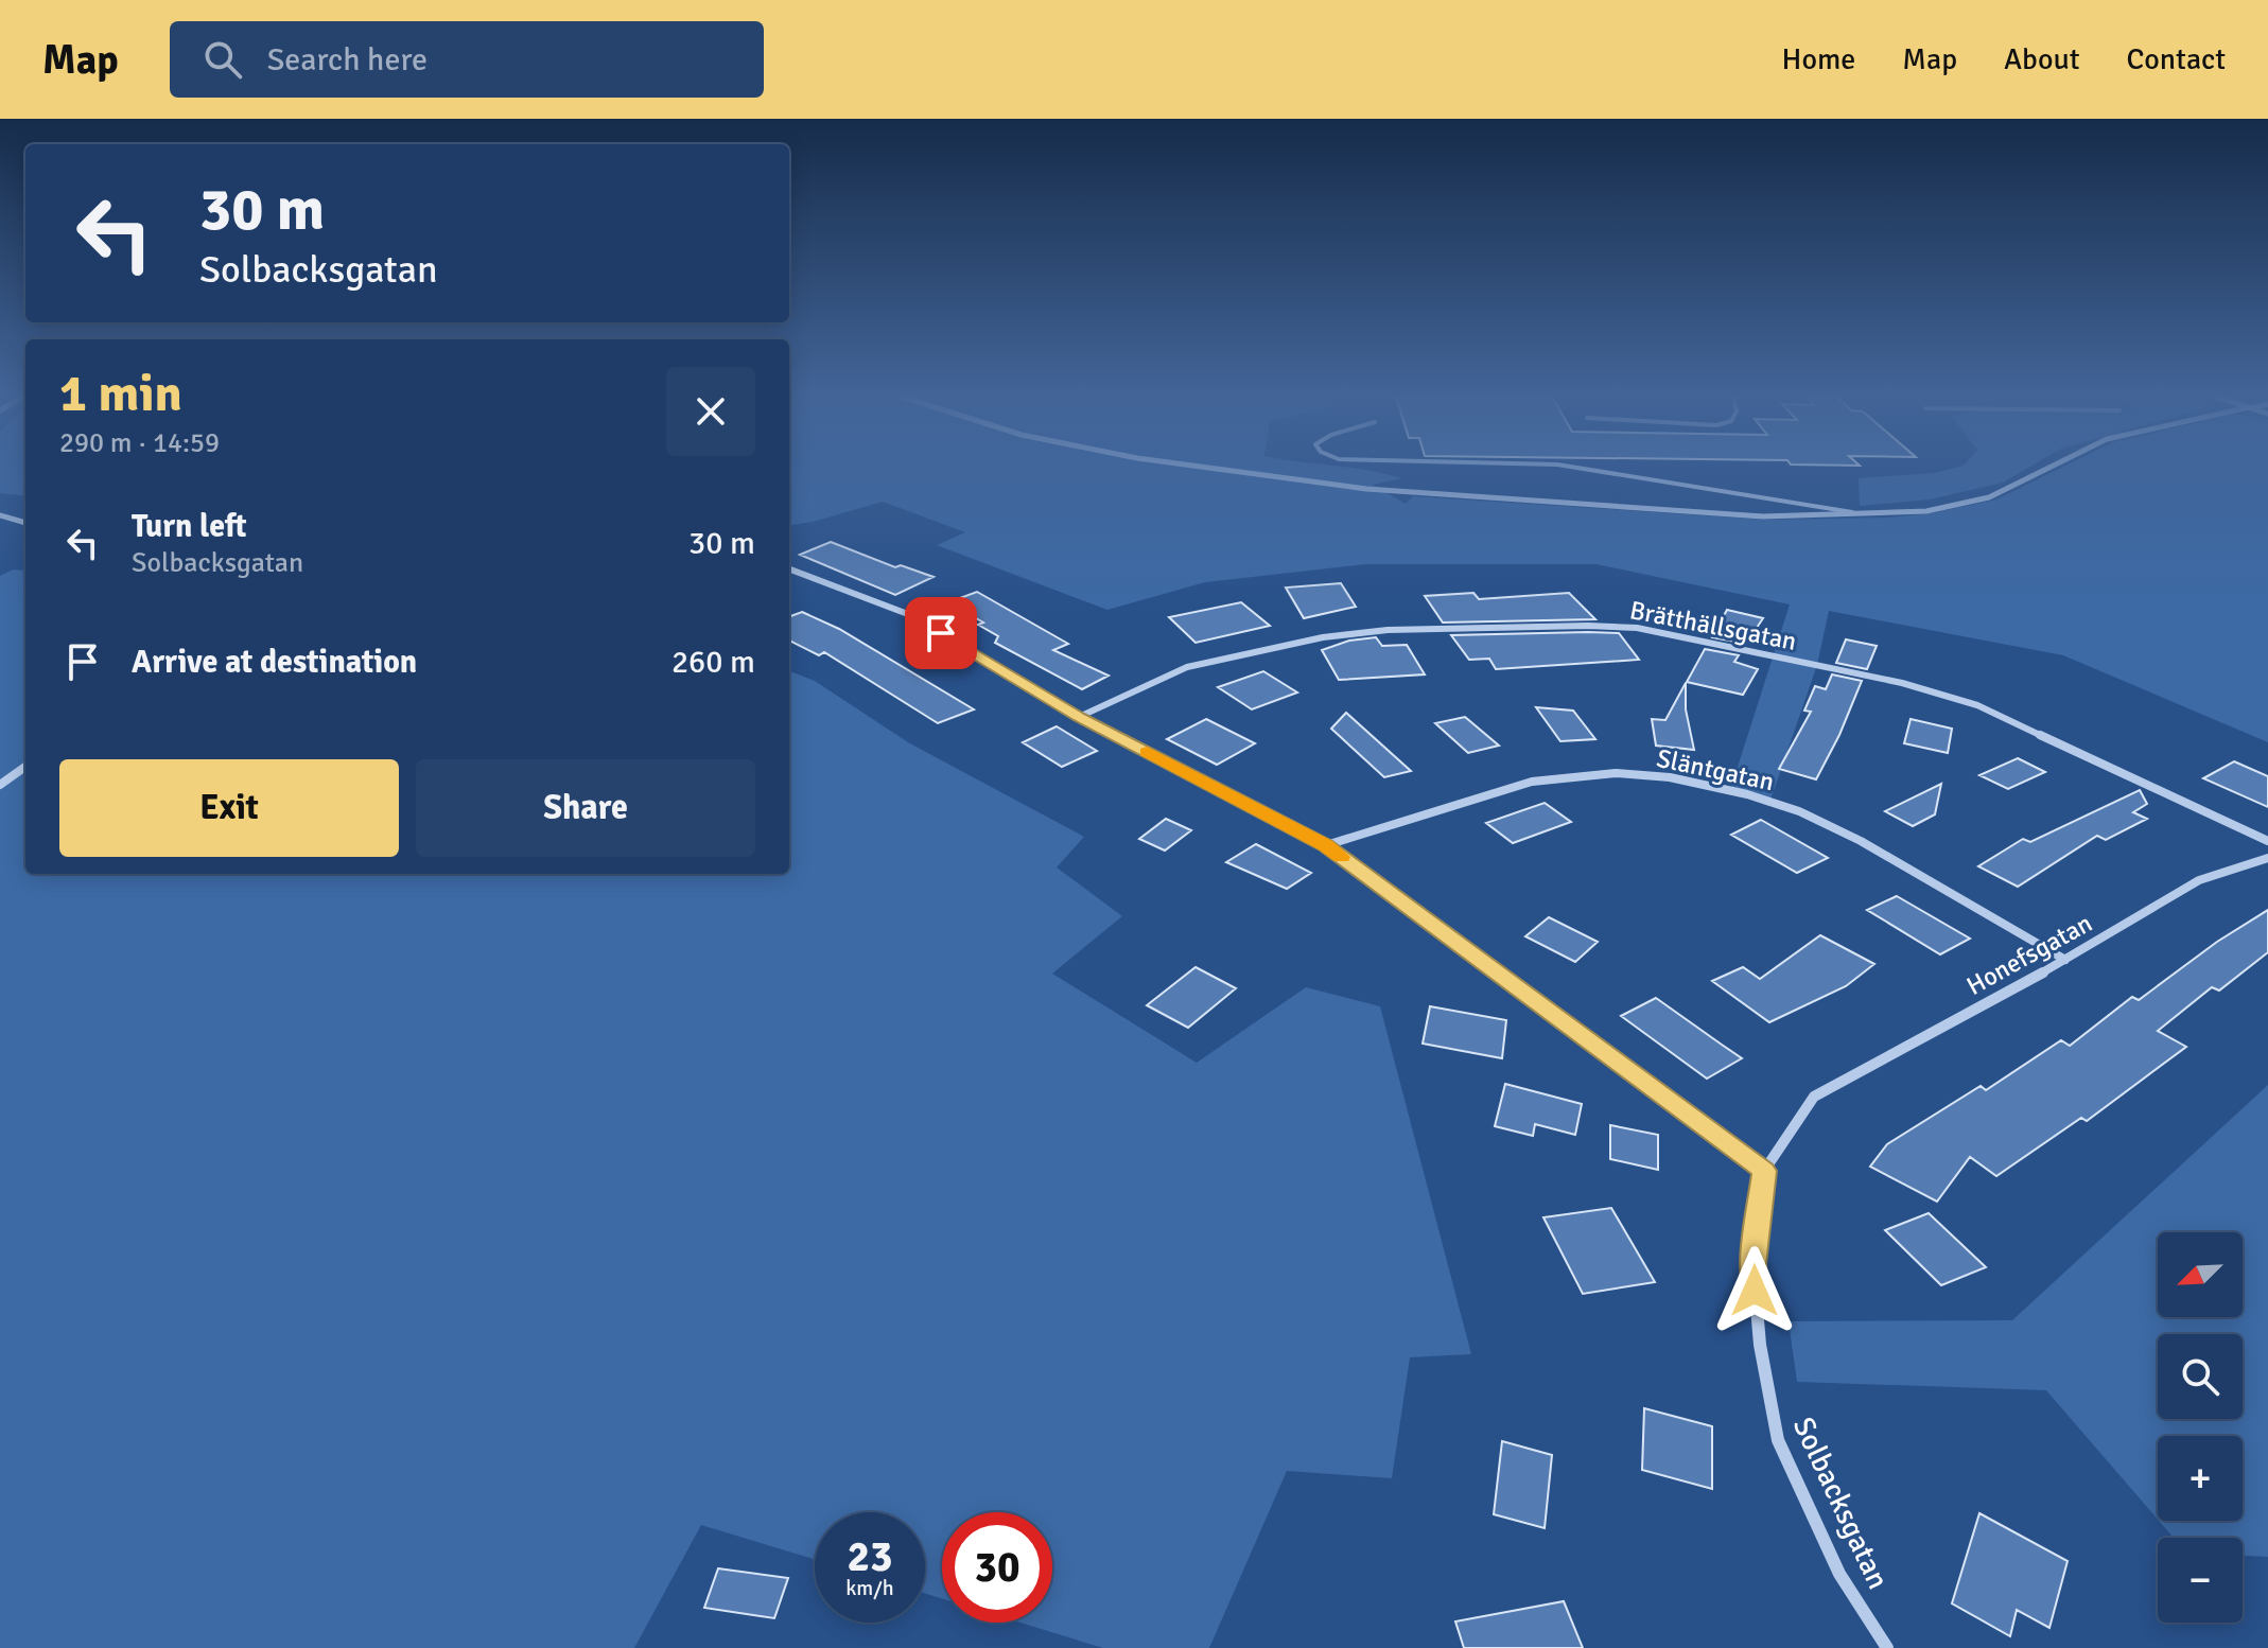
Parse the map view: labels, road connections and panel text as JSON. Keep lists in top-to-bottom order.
{
  "streets": {
    "street": [
      "Brätthällsgatan",
      "Släntgatan",
      "Honefsgatan",
      "Solbacksgatan"
    ]
  },
  "crossings": [
    ["Släntgatan", "Honefsgatan"],
    ["Honefsgatan", "Solbacksgatan"]
  ],
  "north": "bottom left",
  "page": {
    "header": "Map",
    "search": "Search here",
    "nav": [
      "Home",
      "Map",
      "About",
      "Contact"
    ],
    "turn": ["30 m", "Solbacksgatan"],
    "heading": ["1 min", "290 m · 14:59"],
    "list": [
      {
        "name": "Turn left",
        "note": "Solbacksgatan",
        "value": "30 m"
      },
      {
        "name": "Arrive at destination",
        "value": "260 m"
      }
    ],
    "buttons": ["Exit", "Share"],
    "map_buttons": ["+", "−"],
    "speed": "23 km/h",
    "limit": "30"
  }
}
